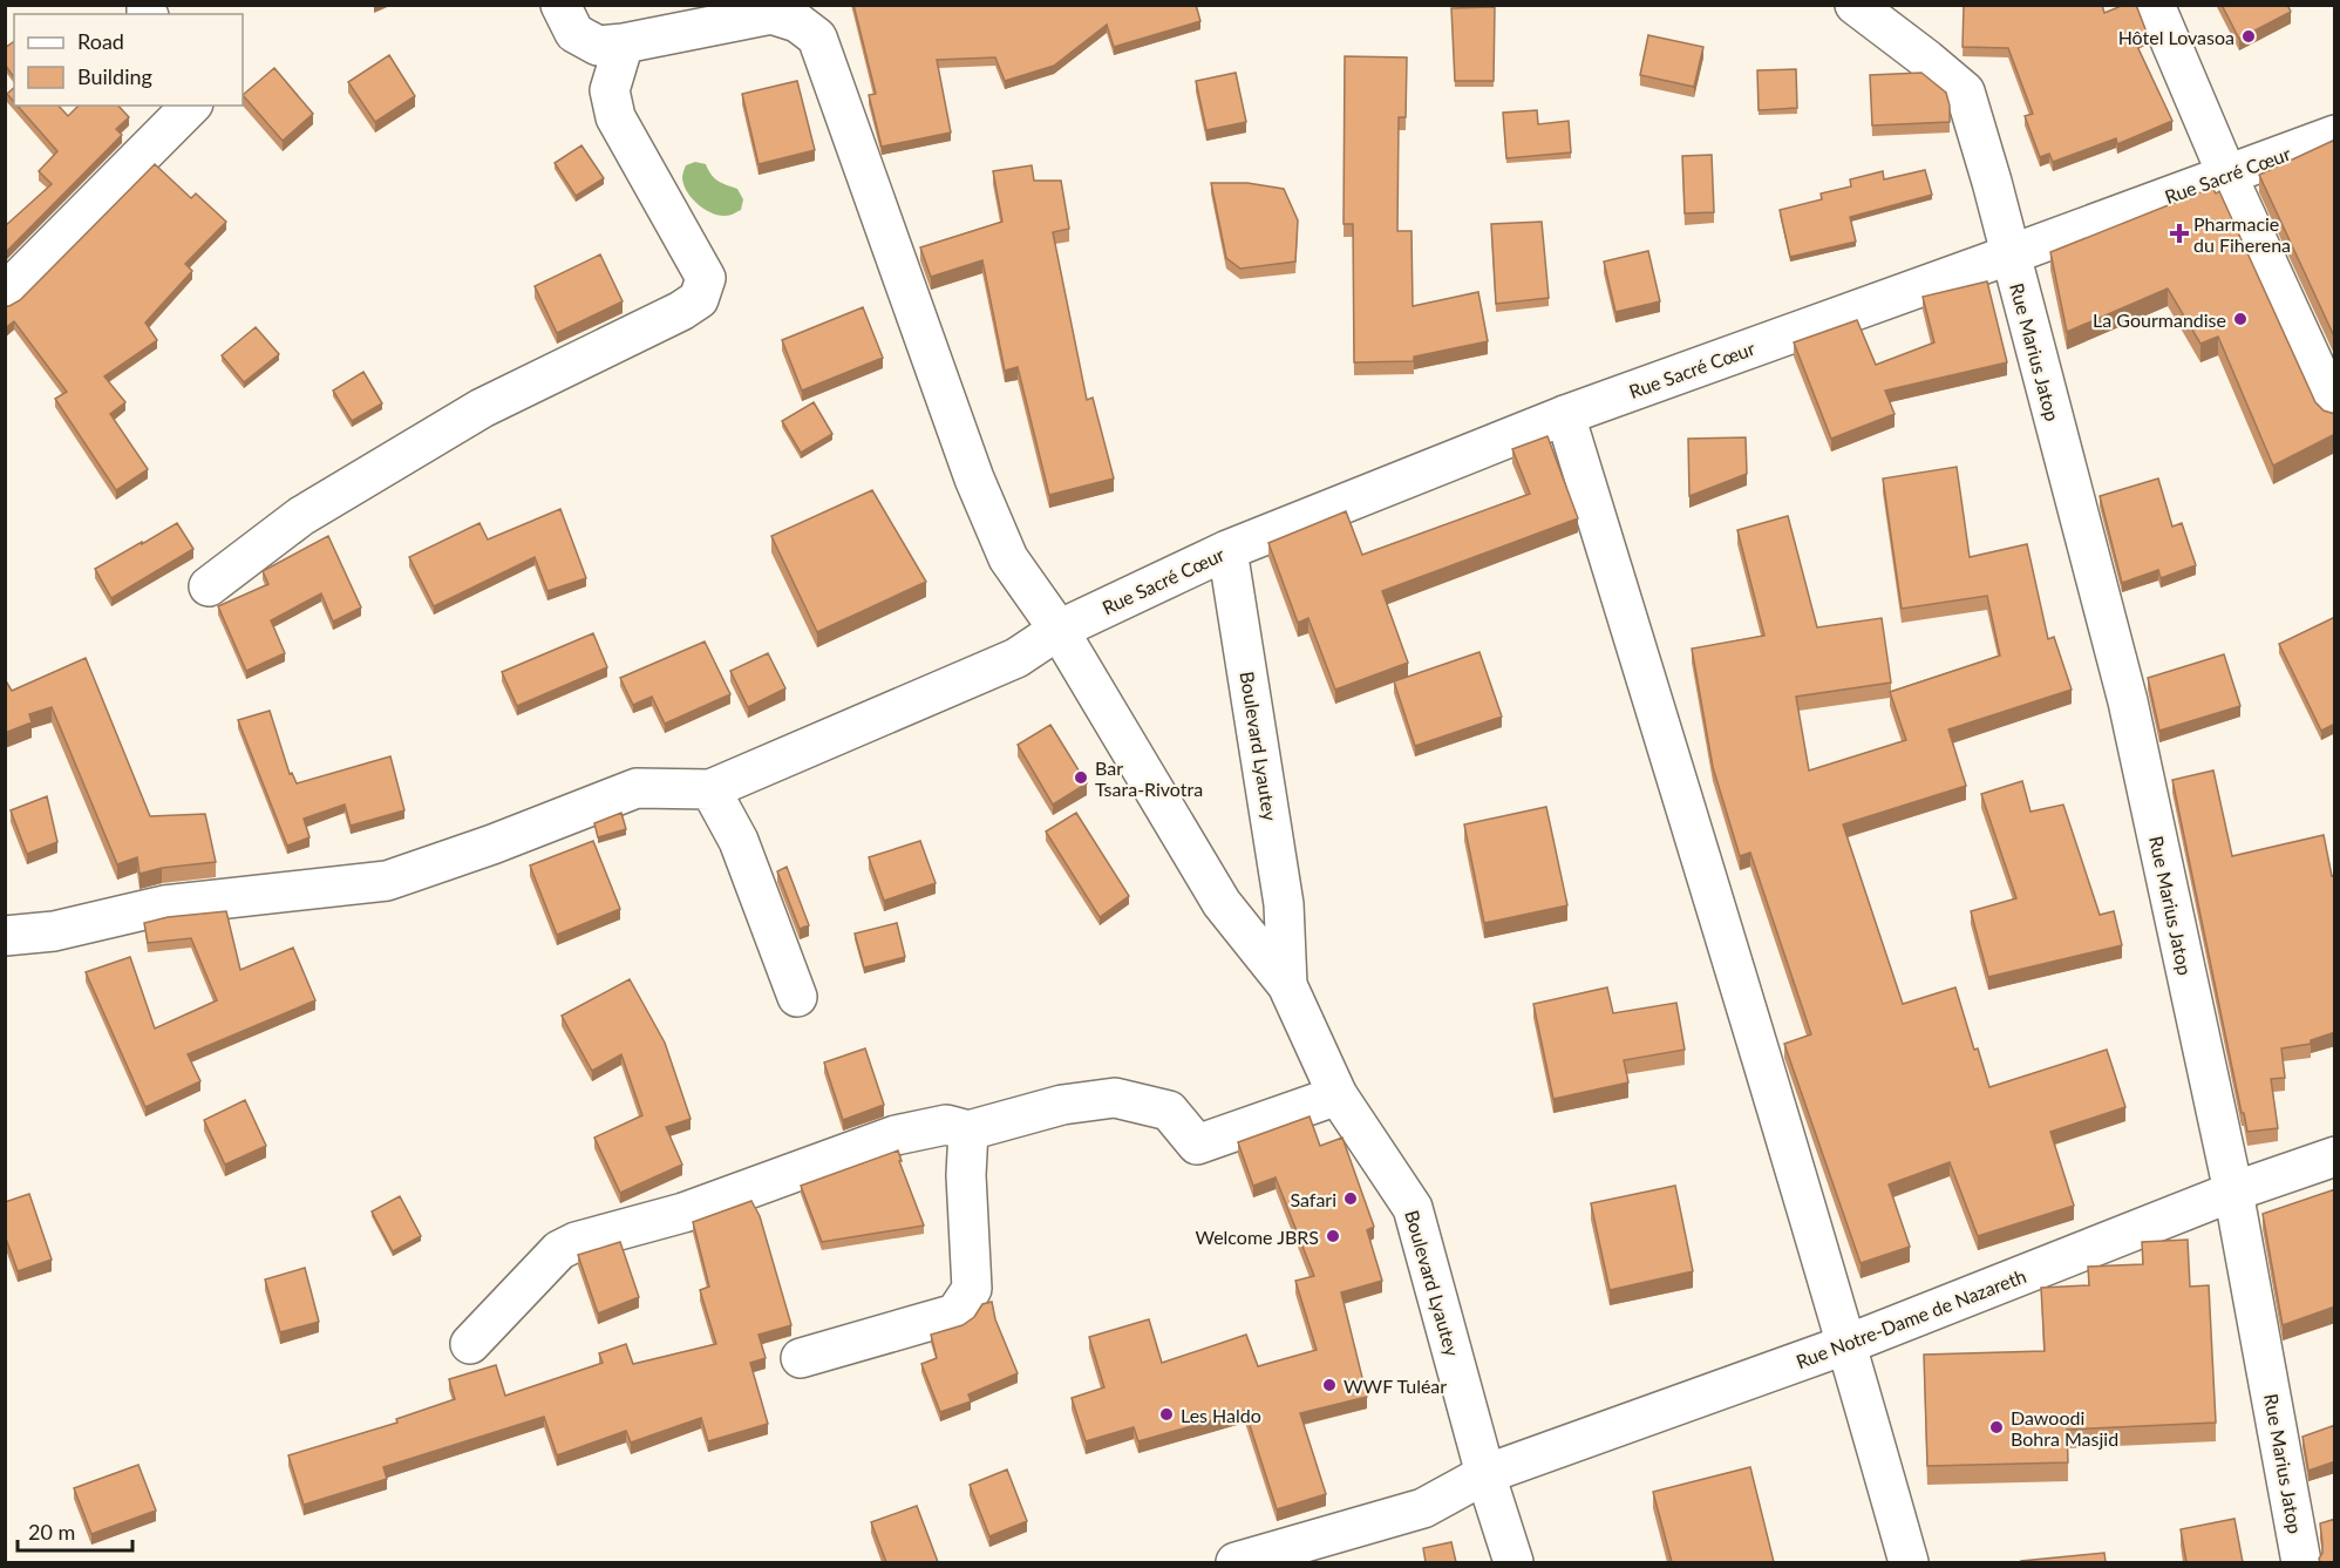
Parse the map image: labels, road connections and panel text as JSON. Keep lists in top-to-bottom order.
{
  "streets": {
    "street": [
      "Rue Sacré Cœur",
      "Rue Marius Jatop",
      "Boulevard Lyautey",
      "Rue Notre-Dame de Nazareth"
    ]
  },
  "crossings": [
    ["Rue Sacré Cœur", "Rue Marius Jatop"],
    ["Rue Sacré Cœur", "Boulevard Lyautey"],
    ["Rue Marius Jatop", "Rue Notre-Dame de Nazareth"],
    ["Boulevard Lyautey", "Rue Notre-Dame de Nazareth"]
  ],
  "places": {
    "other": [
      "Hôtel Lovasoa",
      "La Gourmandise",
      "Bar Tsara-Rivotra",
      "Safari",
      "Welcome JBRS",
      "WWF Tuléar",
      "Les Haldo",
      "Dawoodi Bohra Masjid"
    ],
    "health": ["Pharmacie du Fiherena"]
  },
  "legend": ["Road", "Building"],
  "scale_bar": "20 m"
}
